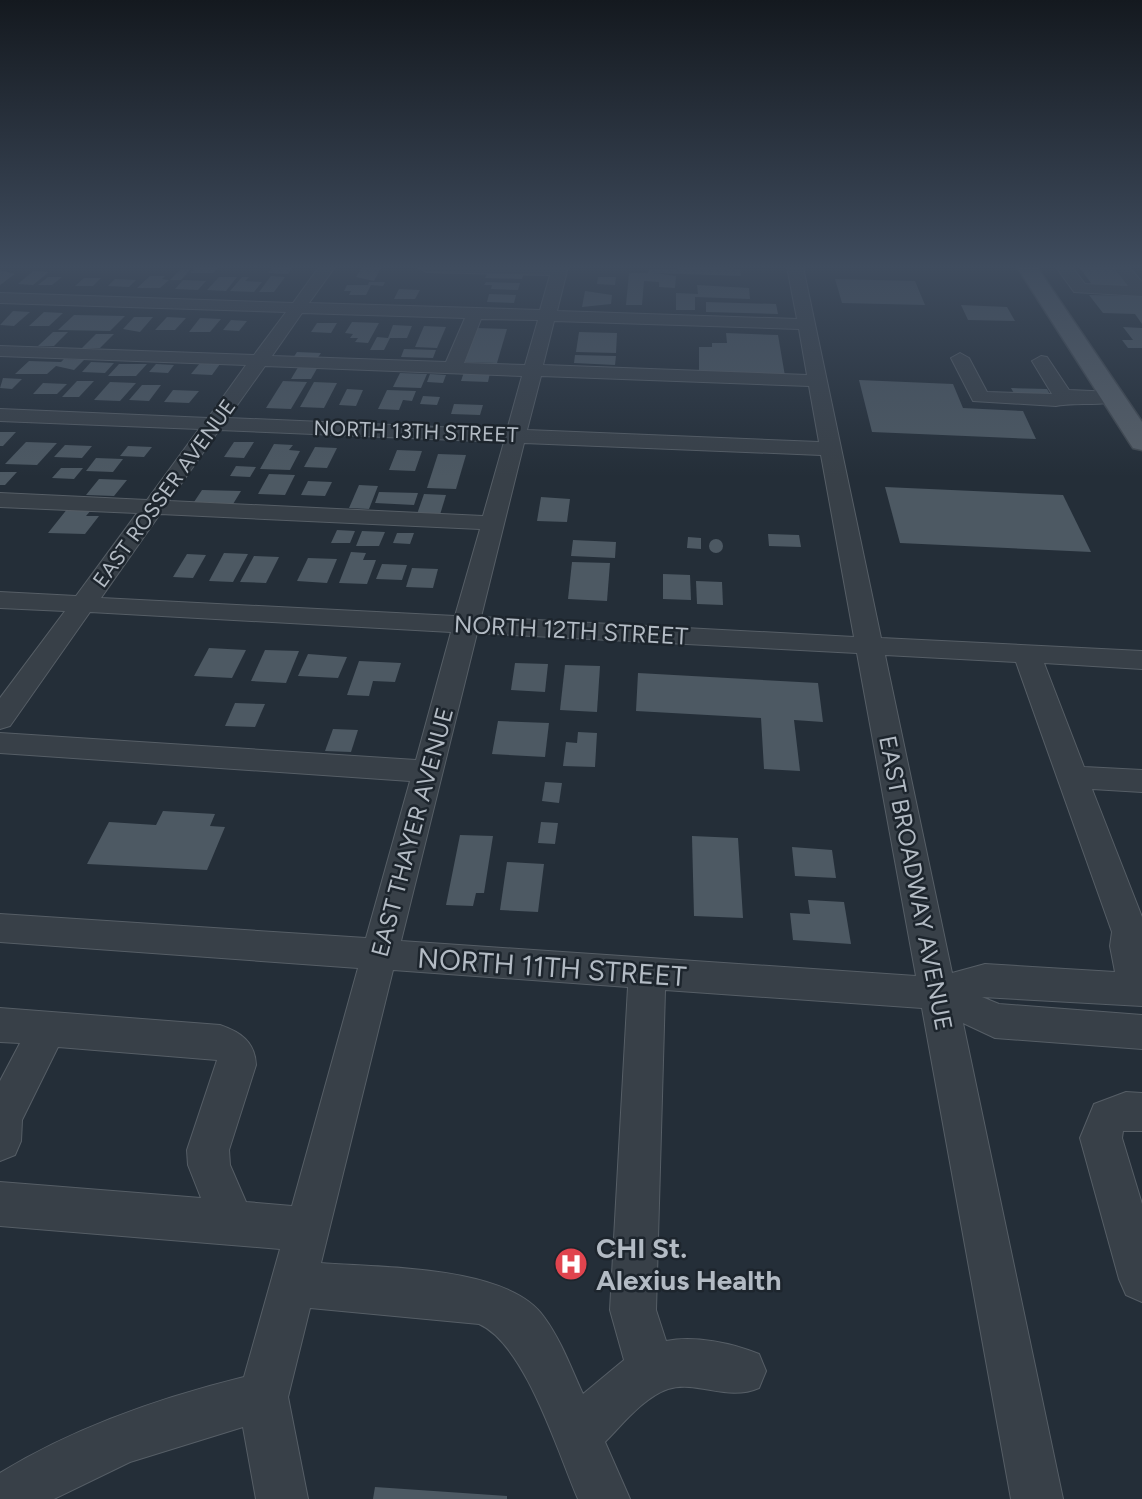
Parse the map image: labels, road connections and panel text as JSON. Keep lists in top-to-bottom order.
{
  "streets": {
    "street": [
      "NORTH 13TH STREET",
      "EAST ROSSER AVENUE",
      "NORTH 12TH STREET",
      "EAST THAYER AVENUE",
      "EAST BROADWAY AVENUE",
      "NORTH 11TH STREET"
    ]
  },
  "crossings": [
    ["NORTH 13TH STREET", "EAST ROSSER AVENUE"],
    ["NORTH 13TH STREET", "EAST THAYER AVENUE"],
    ["NORTH 13TH STREET", "EAST BROADWAY AVENUE"],
    ["EAST ROSSER AVENUE", "NORTH 12TH STREET"],
    ["NORTH 12TH STREET", "EAST THAYER AVENUE"],
    ["NORTH 12TH STREET", "EAST BROADWAY AVENUE"],
    ["EAST THAYER AVENUE", "NORTH 11TH STREET"],
    ["EAST BROADWAY AVENUE", "NORTH 11TH STREET"]
  ],
  "places": {
    "hospital": ["CHI St. Alexius Health"]
  }
}
